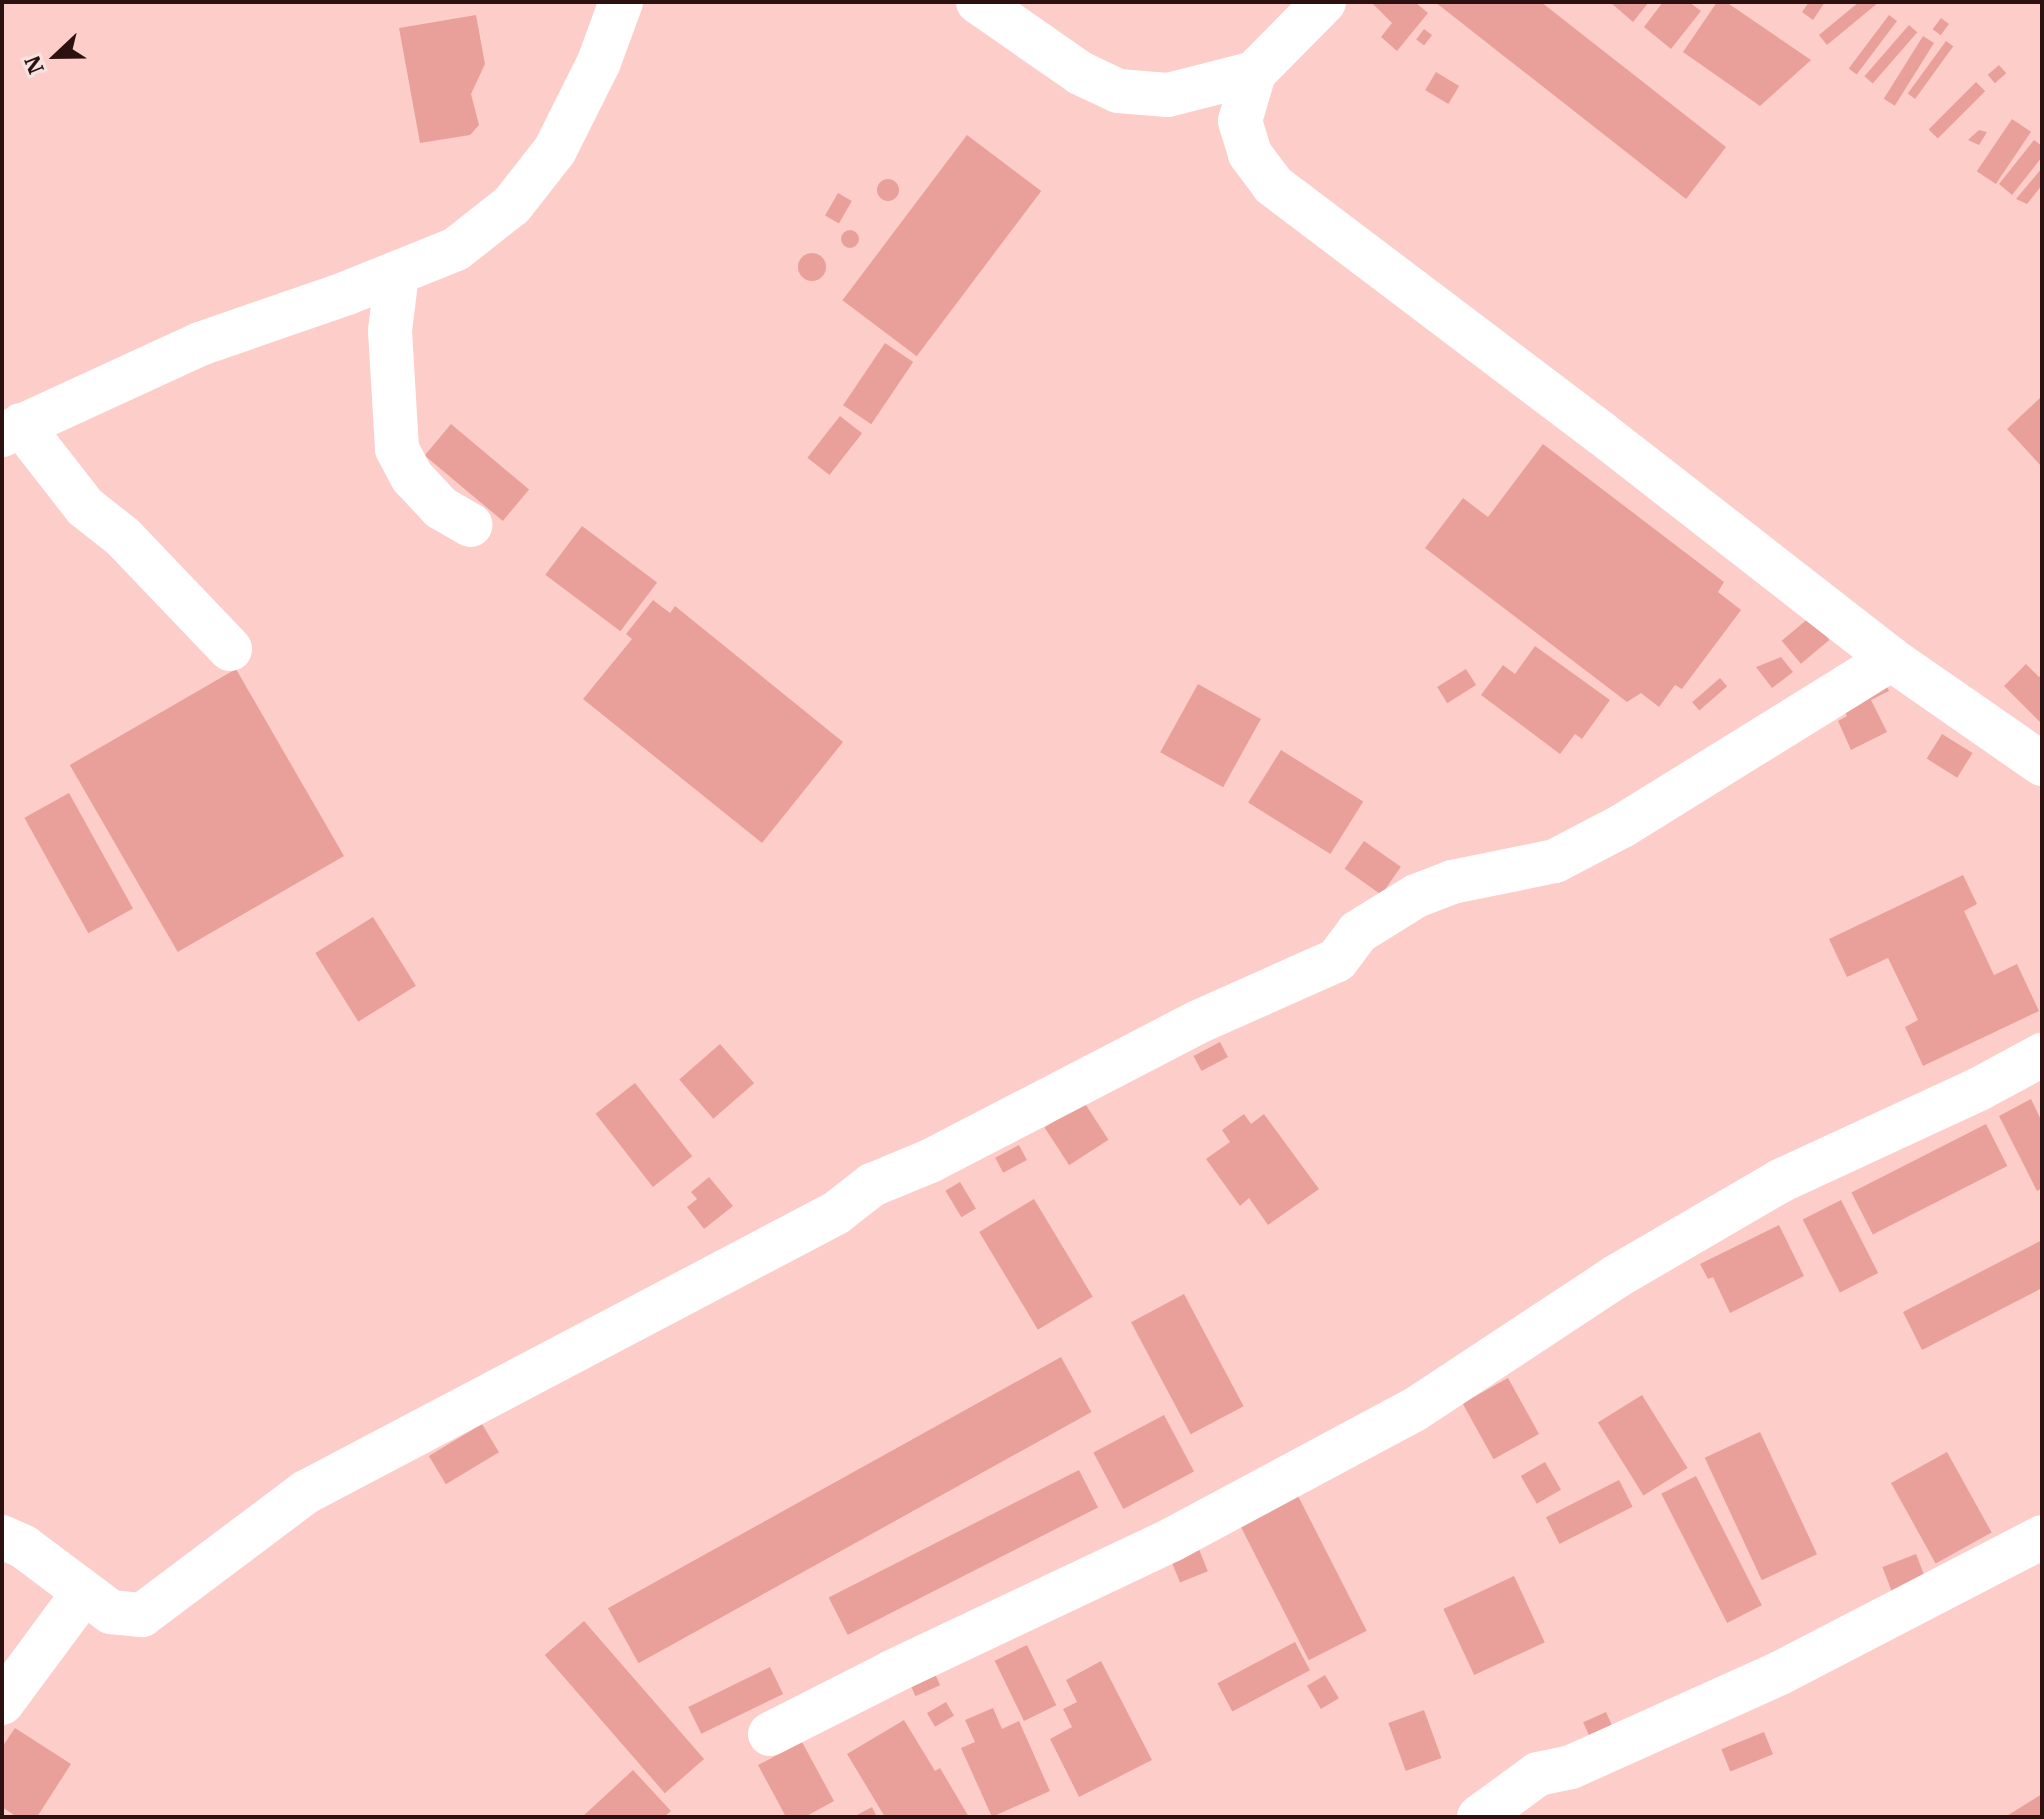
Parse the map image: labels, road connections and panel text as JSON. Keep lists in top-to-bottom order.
{
  "north": "left"
}
